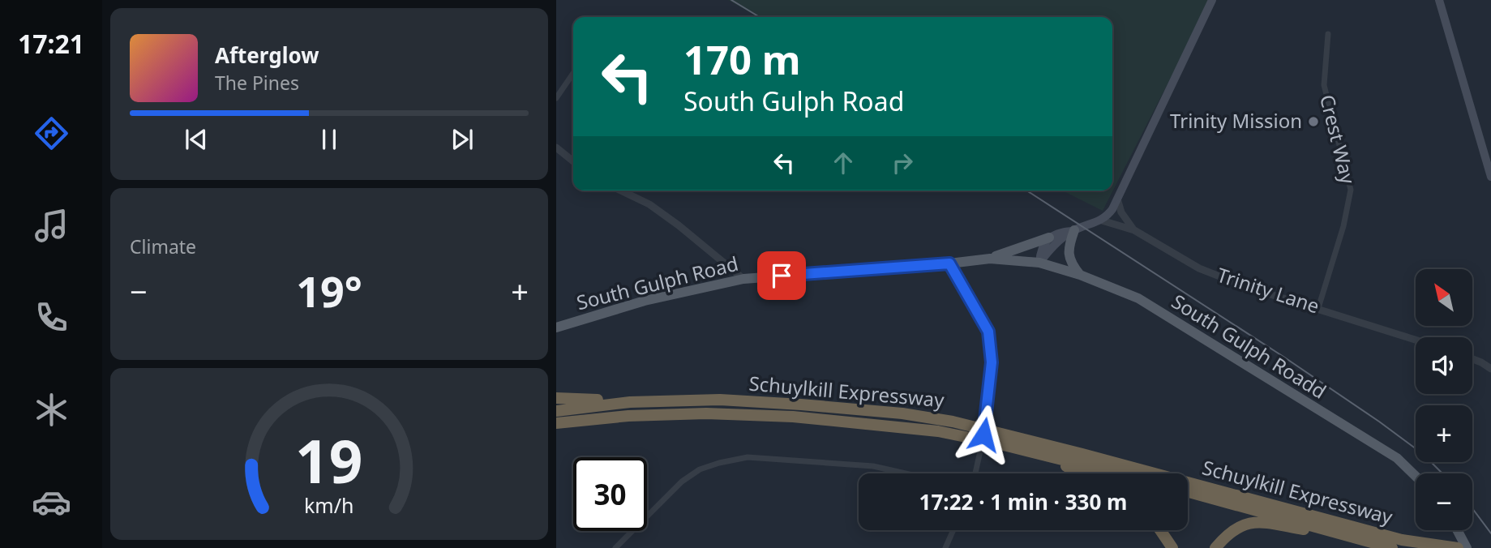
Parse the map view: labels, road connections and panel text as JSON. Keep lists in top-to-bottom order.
{
  "streets": {
    "highway": ["Schuylkill Expressway"],
    "main road": ["South Gulph Road", "South Gulph Roadd"],
    "street": ["Crest Way", "Trinity Lane"]
  },
  "crossings": [
    ["Crest Way", "Trinity Lane"],
    ["South Gulph Road", "South Gulph Roadd"]
  ],
  "places": ["Trinity Mission"],
  "north": "top left",
  "page": {
    "tabs": "17:21",
    "turn": ["170 m", "South Gulph Road"],
    "song": ["Afterglow", "The Pines"],
    "tile": "Climate",
    "heat": ["−", "19°", "+"],
    "map_buttons": ["+", "−"],
    "limit": "30",
    "trip": "17:22 · 1 min · 330 m",
    "gauge": ["19", "km/h"]
  }
}
